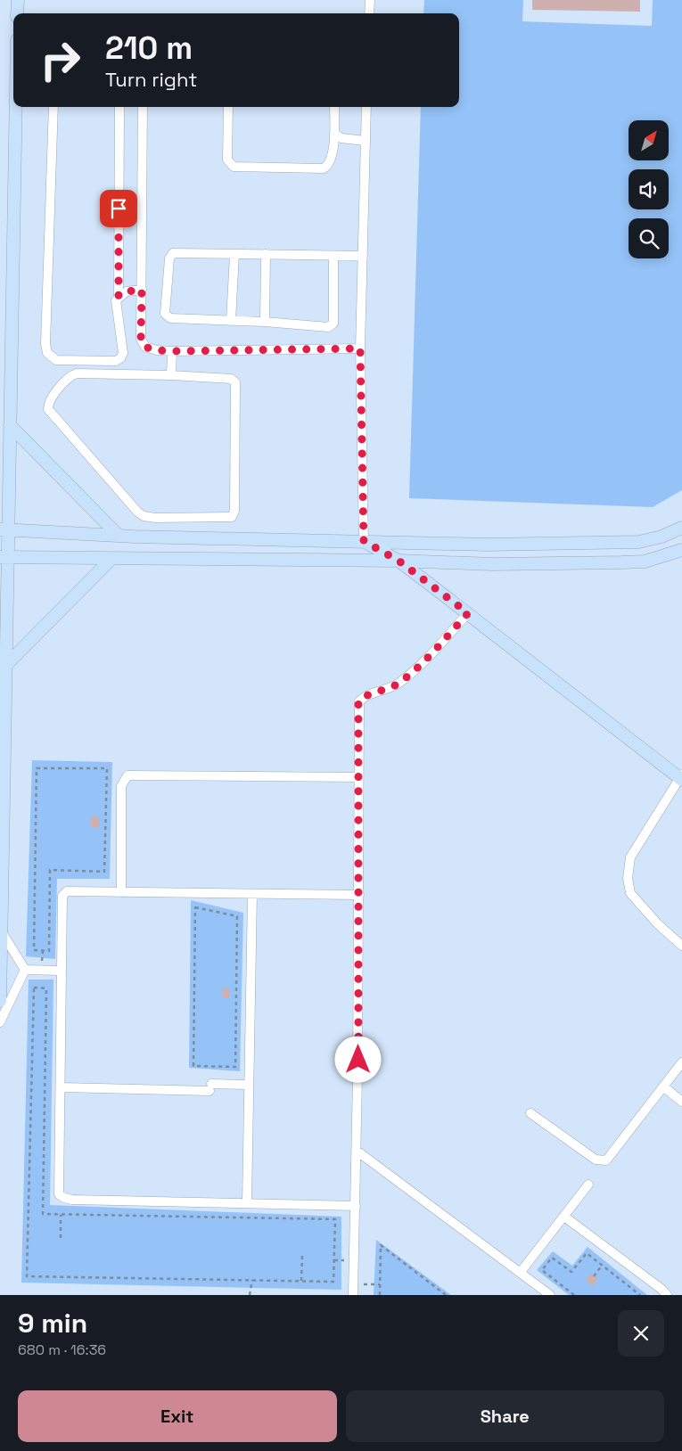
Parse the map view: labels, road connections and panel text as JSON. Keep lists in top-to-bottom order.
{
  "north": "top right",
  "page": {
    "turn": ["210 m", "Turn right"],
    "heading": ["9 min", "680 m · 16:36"],
    "buttons": ["Exit", "Share"]
  }
}
